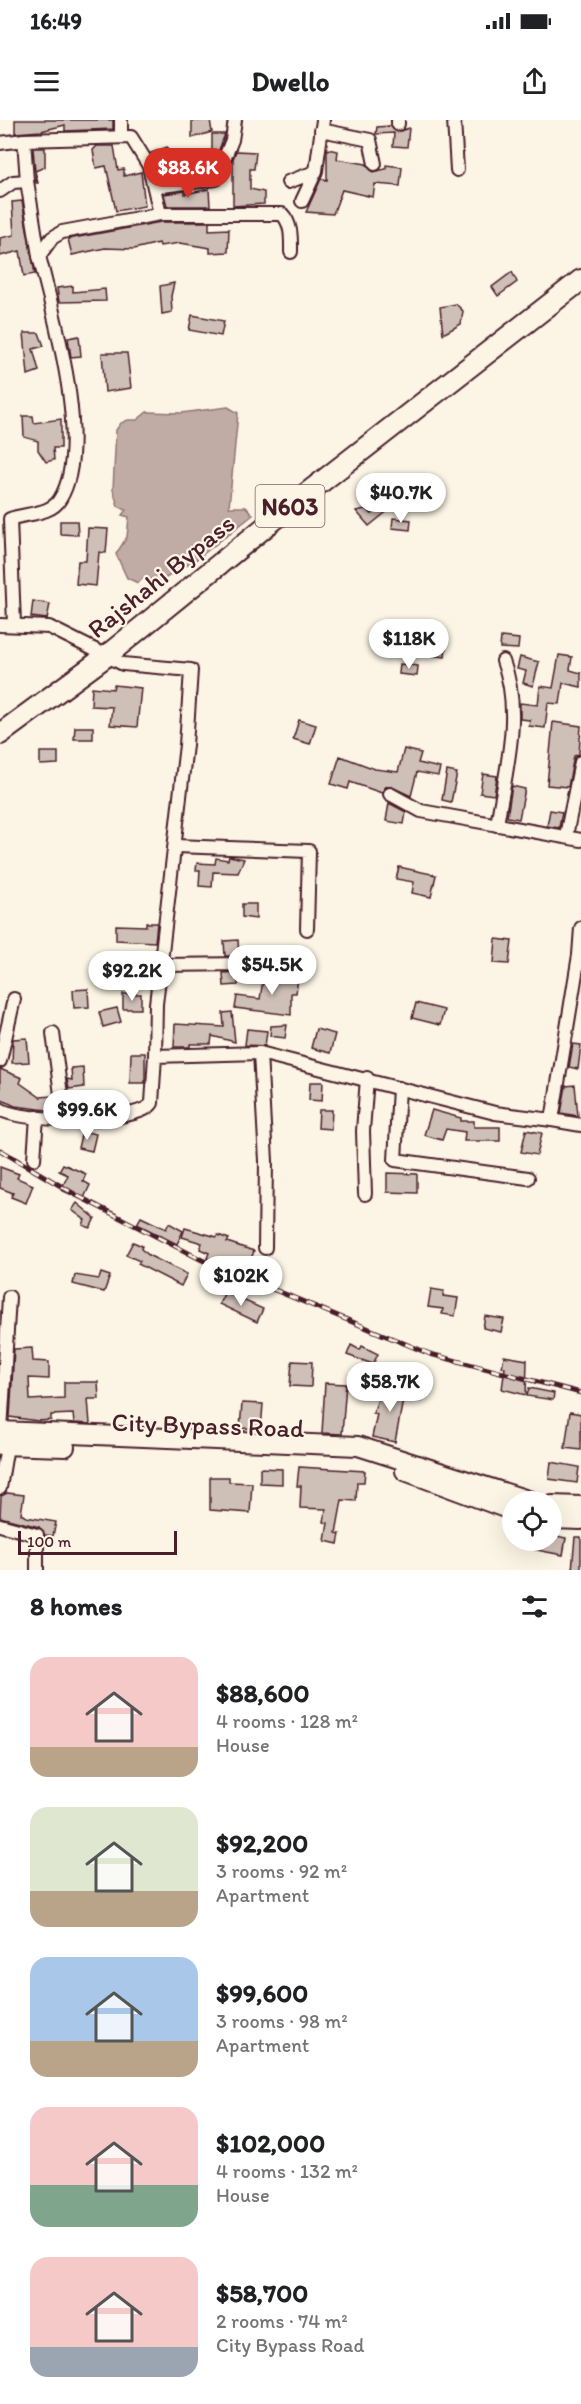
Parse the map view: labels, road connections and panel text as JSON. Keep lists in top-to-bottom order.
{
  "streets": {
    "highway": ["N603", "Rajshahi Bypass"],
    "main road": ["City Bypass Road"]
  },
  "scale_bar": "100 m",
  "page": {
    "status": "16:49",
    "header": "Dwello",
    "price": [
      "$88.6K",
      "$40.7K",
      "$118K",
      "$54.5K",
      "$92.2K",
      "$99.6K",
      "$102K",
      "$58.7K"
    ],
    "scale": "100 m",
    "heading": "8 homes",
    "list": [
      {
        "name": "$88,600",
        "note": "4 rooms · 128 m² · House"
      },
      {
        "name": "$92,200",
        "note": "3 rooms · 92 m² · Apartment"
      },
      {
        "name": "$99,600",
        "note": "3 rooms · 98 m² · Apartment"
      },
      {
        "name": "$102,000",
        "note": "4 rooms · 132 m² · House"
      },
      {
        "name": "$58,700",
        "note": "2 rooms · 74 m² · City Bypass Road"
      }
    ]
  }
}
